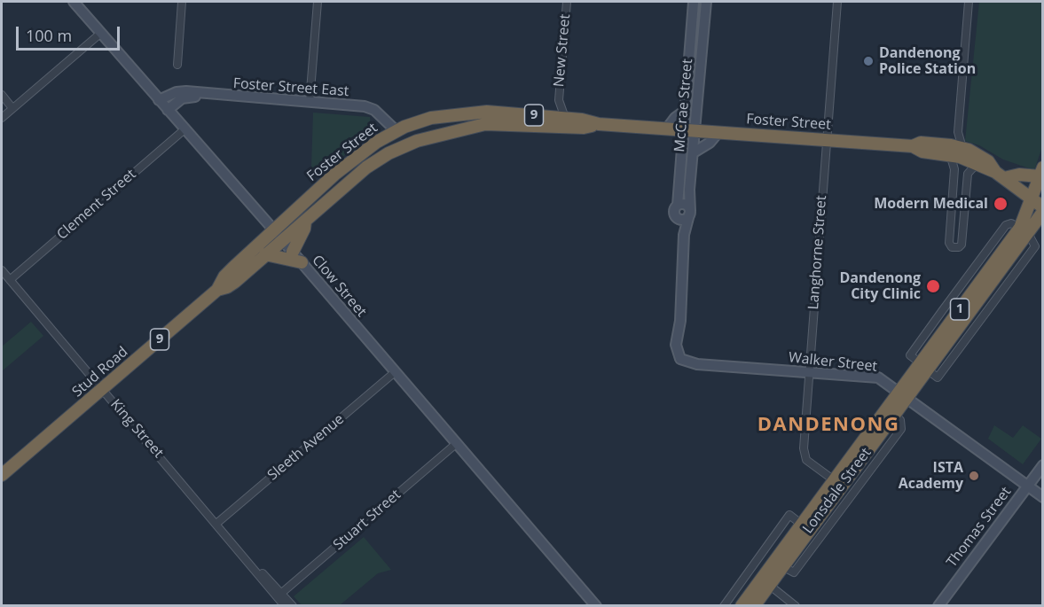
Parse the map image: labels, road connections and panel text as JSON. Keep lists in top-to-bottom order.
{
  "streets": {
    "highway": [
      "9",
      "Foster Street",
      "1",
      "Stud Road",
      "Lonsdale Street"
    ],
    "street": [
      "New Street",
      "Foster Street East",
      "McCrae Street",
      "Clement Street",
      "Langhorne Street",
      "Clow Street",
      "Walker Street",
      "King Street",
      "Sleeth Avenue",
      "Stuart Street",
      "Thomas Street"
    ]
  },
  "crossings": [
    ["New Street", "Foster Street"],
    ["Foster Street East", "Foster Street"],
    ["Foster Street East", "Clow Street"],
    ["McCrae Street", "Foster Street"],
    ["McCrae Street", "Walker Street"],
    ["9", "Foster Street"],
    ["9", "Lonsdale Street"],
    ["Foster Street", "Langhorne Street"],
    ["Foster Street", "Clow Street"],
    ["Foster Street", "Stud Road"],
    ["Foster Street", "Lonsdale Street"],
    ["Clement Street", "Clow Street"],
    ["Clement Street", "King Street"],
    ["Langhorne Street", "Walker Street"],
    ["Langhorne Street", "Lonsdale Street"],
    ["Clow Street", "Stud Road"],
    ["Clow Street", "Sleeth Avenue"],
    ["Clow Street", "Stuart Street"],
    ["Walker Street", "Lonsdale Street"],
    ["Walker Street", "Thomas Street"],
    ["Stud Road", "King Street"],
    ["King Street", "Sleeth Avenue"],
    ["King Street", "Stuart Street"]
  ],
  "districts": ["DANDENONG"],
  "places": [
    "Dandenong Police Station",
    "Modern Medical",
    "Dandenong City Clinic",
    "ISTA Academy"
  ],
  "scale_bar": "100 m"
}
